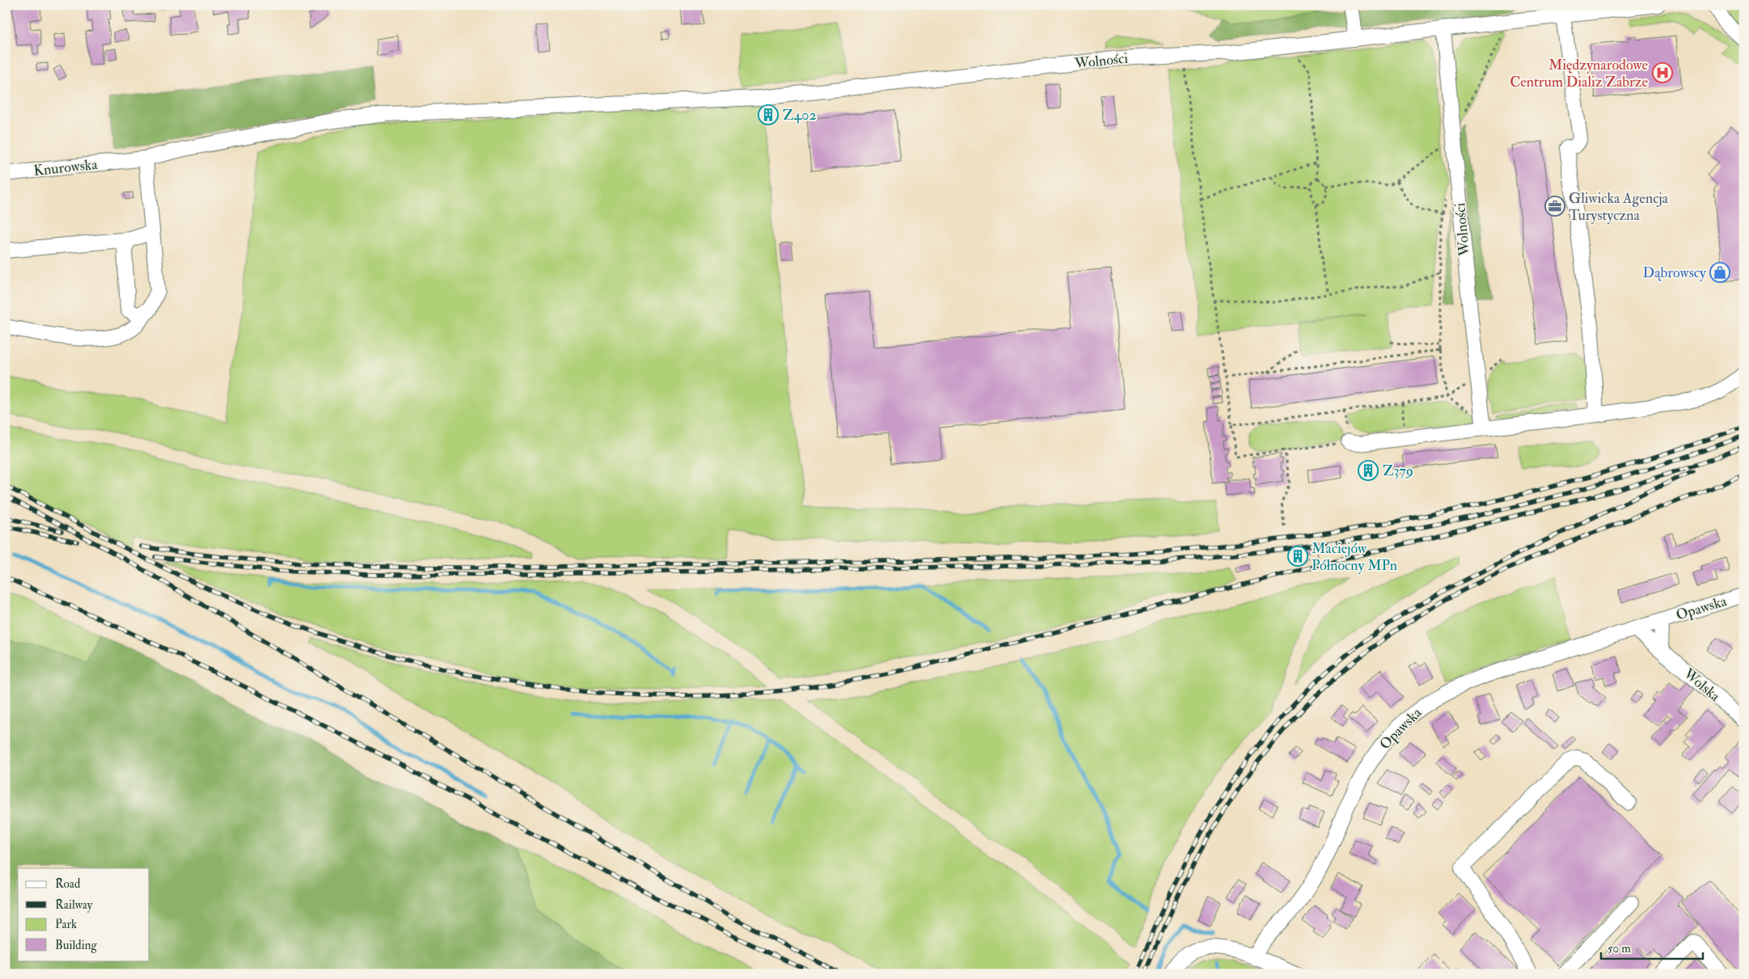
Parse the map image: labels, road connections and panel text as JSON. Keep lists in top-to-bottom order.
{
  "streets": {
    "street": [
      "Wolności",
      "Knurowska",
      "Opawska",
      "Wolska"
    ]
  },
  "crossings": [
    ["Wolności", "Knurowska"],
    ["Opawska", "Wolska"]
  ],
  "places": {
    "hospital": ["Międzynarodowe Centrum Dializ Zabrze"],
    "building": ["Z402", "Z379", "Maciejów Północny MPn"],
    "office": ["Gliwicka Agencja Turystyczna"],
    "shop": ["Dąbrowscy"]
  },
  "legend": [
    "Road",
    "Railway",
    "Park",
    "Building"
  ],
  "scale_bar": "50 m"
}
